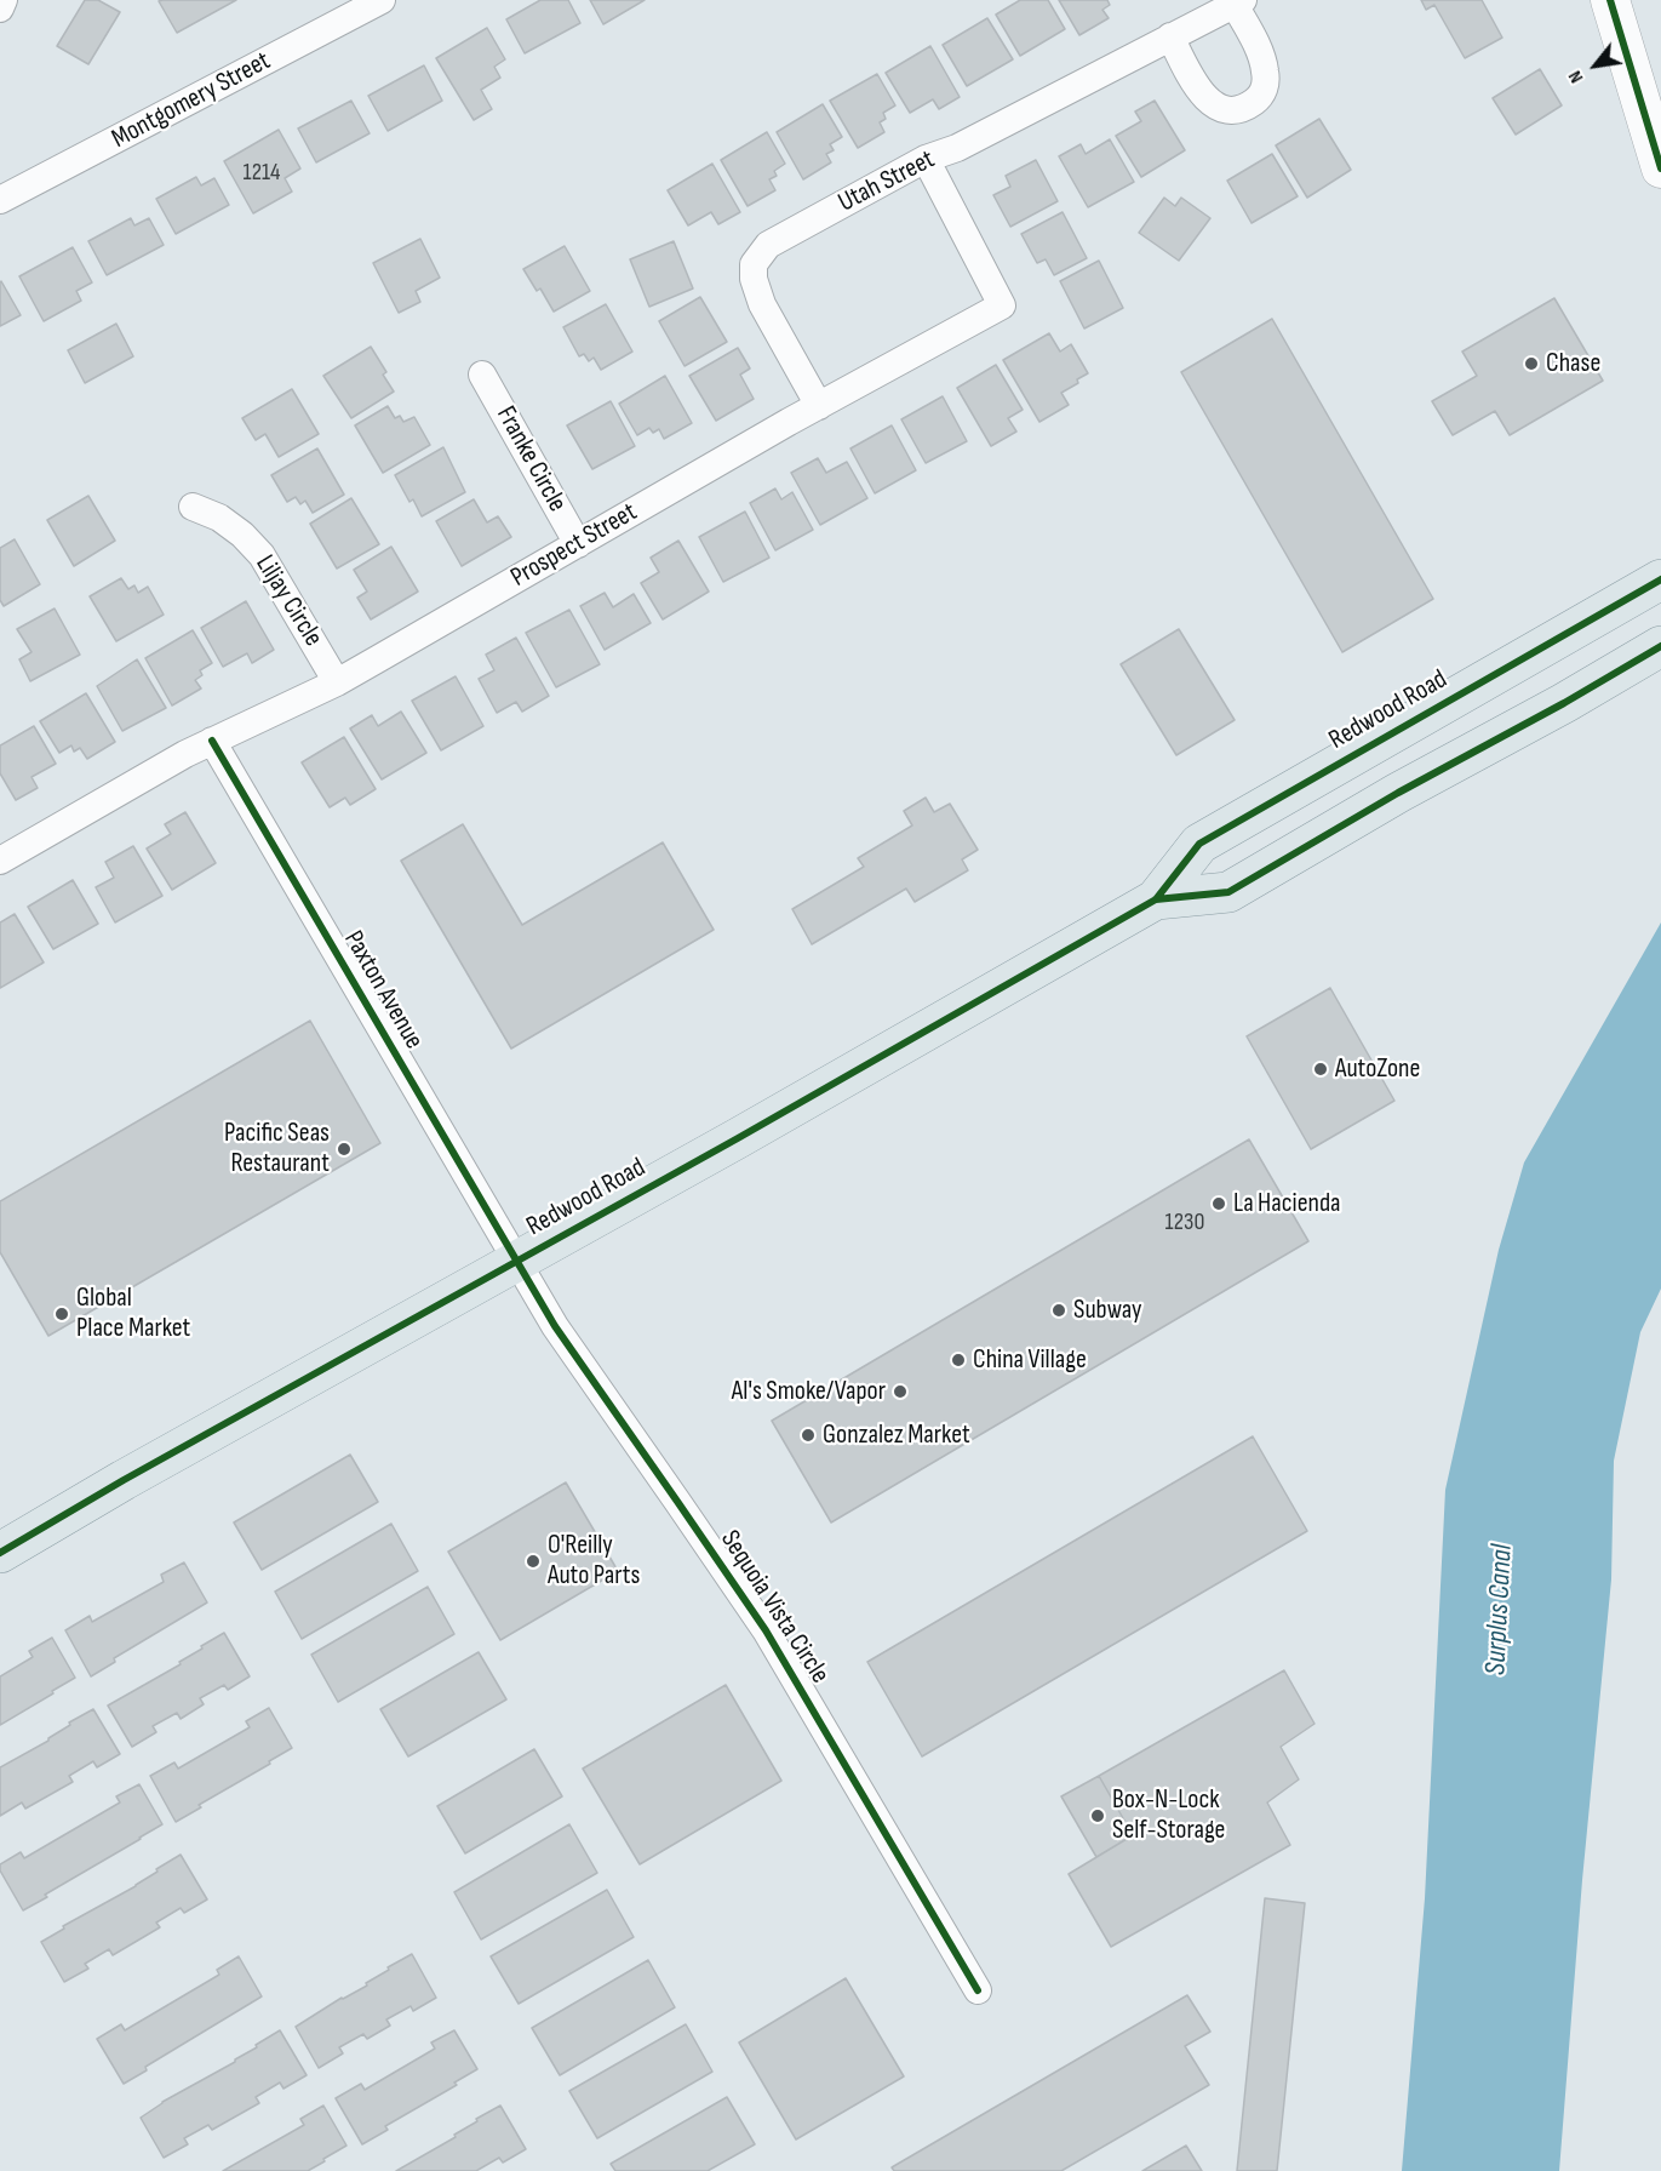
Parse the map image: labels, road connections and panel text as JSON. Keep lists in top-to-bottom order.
{
  "streets": {
    "main road": ["Redwood Road"],
    "street": [
      "Montgomery Street",
      "Utah Street",
      "Franke Circle",
      "Prospect Street",
      "Liljay Circle",
      "Paxton Avenue",
      "Sequoia Vista Circle"
    ]
  },
  "crossings": [
    ["Utah Street", "Prospect Street"],
    ["Franke Circle", "Prospect Street"],
    ["Prospect Street", "Liljay Circle"],
    ["Prospect Street", "Paxton Avenue"],
    ["Redwood Road", "Paxton Avenue"],
    ["Redwood Road", "Sequoia Vista Circle"],
    ["Paxton Avenue", "Sequoia Vista Circle"]
  ],
  "water": ["Surplus Canal"],
  "places": [
    "Chase",
    "AutoZone",
    "Pacific Seas Restaurant",
    "La Hacienda",
    "Subway",
    "Global Place Market",
    "China Village",
    "Al's Smoke/Vapor",
    "Gonzalez Market",
    "O'Reilly Auto Parts",
    "Box-N-Lock Self-Storage"
  ],
  "house_numbers": ["1214", "1230"],
  "north": "bottom left"
}
